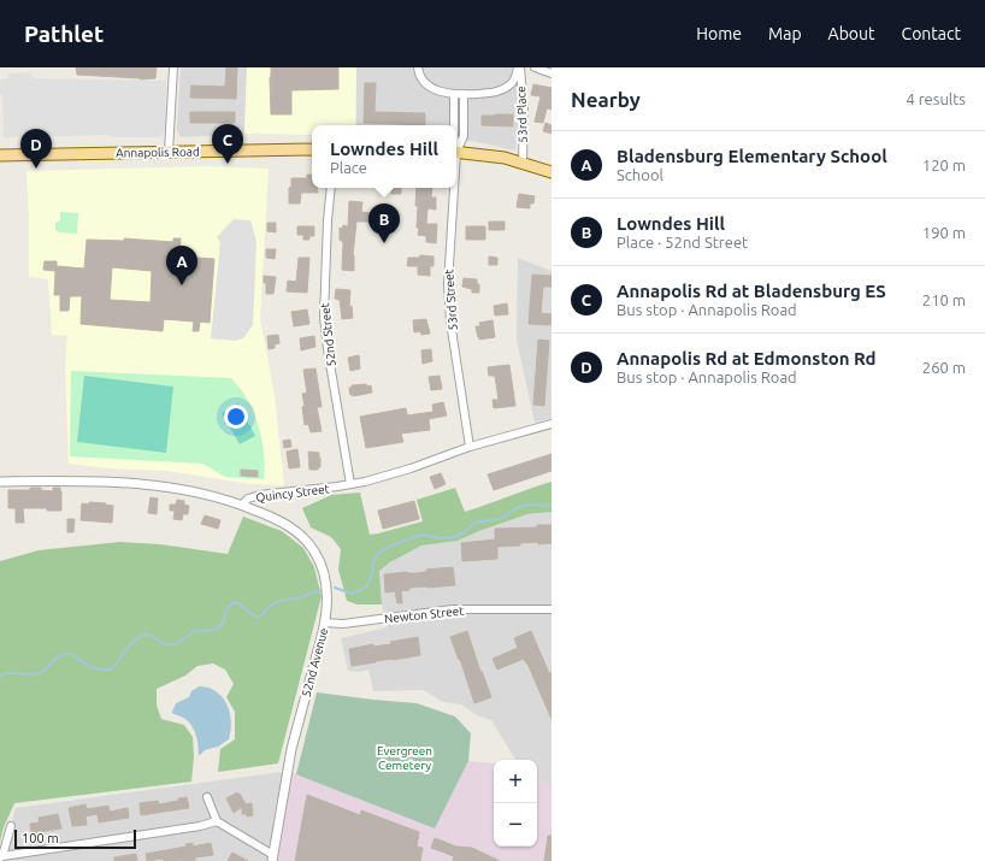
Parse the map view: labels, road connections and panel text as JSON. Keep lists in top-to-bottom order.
{
  "streets": {
    "main road": ["Annapolis Road"],
    "street": [
      "53rd Place",
      "53rd Street",
      "52nd Street",
      "Quincy Street",
      "Newton Street",
      "52nd Avenue"
    ]
  },
  "crossings": [
    ["53rd Street", "Quincy Street"],
    ["52nd Street", "Quincy Street"],
    ["Quincy Street", "52nd Avenue"],
    ["Newton Street", "52nd Avenue"]
  ],
  "parks": ["Evergreen Cemetery"],
  "scale_bar": "100 m",
  "page": {
    "header": "Pathlet",
    "nav": [
      "Home",
      "Map",
      "About",
      "Contact"
    ],
    "heading": ["Nearby", "4 results"],
    "pins": [
      "C",
      "D",
      "B",
      "A"
    ],
    "popup": ["Lowndes Hill", "Place"],
    "list": [
      {
        "mark": "A",
        "name": "Bladensburg Elementary School",
        "note": "School",
        "value": "120 m"
      },
      {
        "mark": "B",
        "name": "Lowndes Hill",
        "note": "Place · 52nd Street",
        "value": "190 m"
      },
      {
        "mark": "C",
        "name": "Annapolis Rd at Bladensburg ES",
        "note": "Bus stop · Annapolis Road",
        "value": "210 m"
      },
      {
        "mark": "D",
        "name": "Annapolis Rd at Edmonston Rd",
        "note": "Bus stop · Annapolis Road",
        "value": "260 m"
      }
    ],
    "map_buttons": ["+", "−"],
    "scale": "100 m"
  }
}
